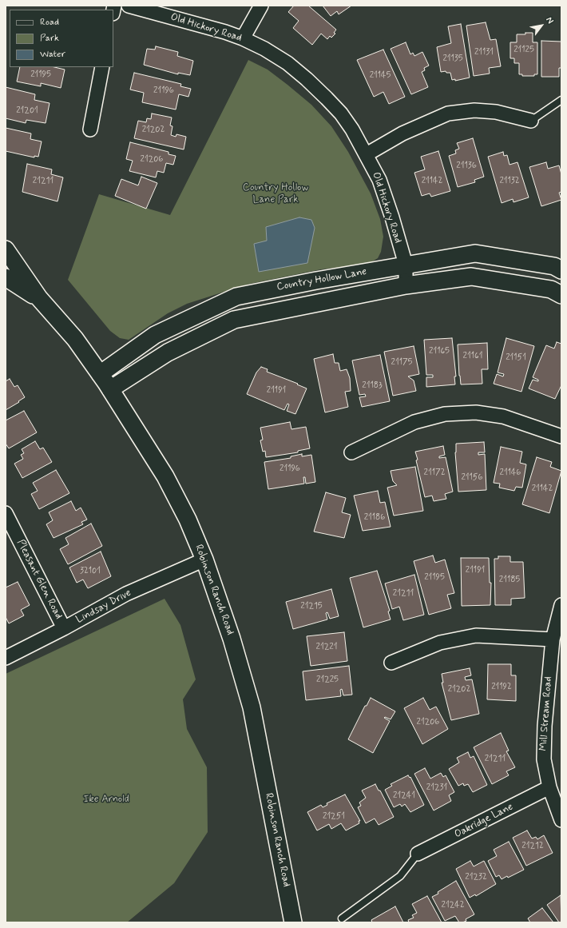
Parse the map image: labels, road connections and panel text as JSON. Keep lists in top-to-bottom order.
{
  "streets": {
    "street": [
      "Old Hickory Road",
      "Country Hollow Lane",
      "Pleasant Glen Road",
      "Robinson Ranch Road",
      "Lindsay Drive",
      "Mill Stream Road",
      "Oakridge Lane"
    ]
  },
  "crossings": [
    ["Old Hickory Road", "Country Hollow Lane"],
    ["Country Hollow Lane", "Robinson Ranch Road"],
    ["Pleasant Glen Road", "Lindsay Drive"],
    ["Robinson Ranch Road", "Lindsay Drive"],
    ["Mill Stream Road", "Oakridge Lane"]
  ],
  "parks": ["Country Hollow Lane Park", "Ike Arnold"],
  "house_numbers": [
    "21125",
    "21131",
    "21135",
    "21195",
    "21145",
    "21196",
    "21201",
    "21202",
    "21206",
    "21136",
    "21211",
    "21142",
    "21132",
    "21165",
    "21161",
    "21151",
    "21175",
    "21183",
    "21191",
    "21196",
    "21172",
    "21146",
    "21156",
    "21142",
    "21186",
    "21191",
    "32101",
    "21195",
    "21185",
    "21211",
    "21215",
    "21221",
    "21225",
    "21192",
    "21202",
    "21206",
    "21211",
    "21231",
    "21241",
    "21251",
    "21212",
    "21232",
    "21242"
  ],
  "legend": ["Road", "Park", "Water"],
  "north": "top right"
}
